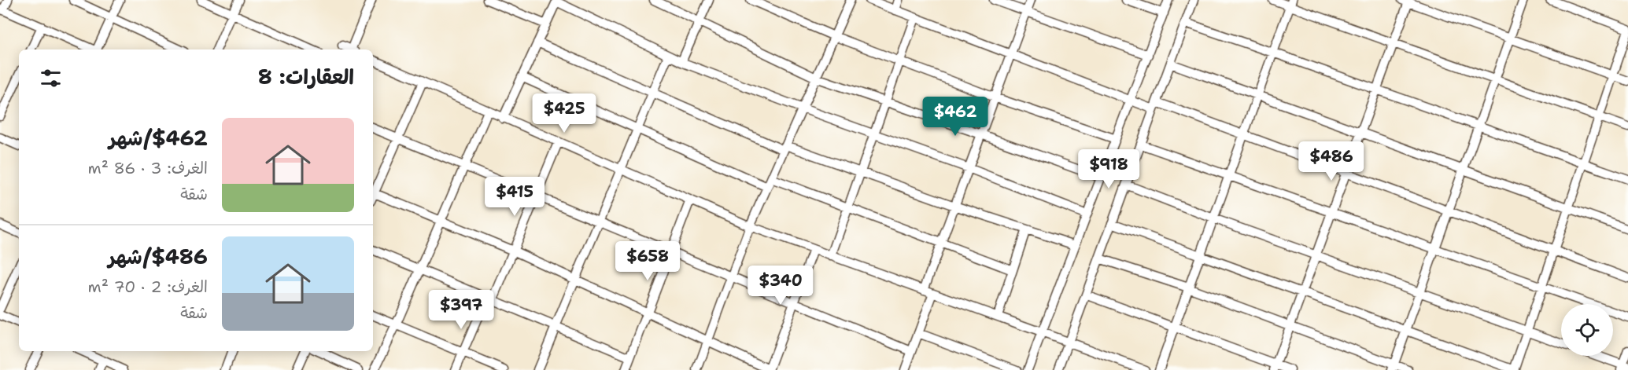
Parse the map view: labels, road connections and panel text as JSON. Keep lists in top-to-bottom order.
{
  "page": {
    "heading": "العقارات: 8",
    "price": [
      "$425",
      "$462",
      "$486",
      "$918",
      "$415",
      "$658",
      "$340",
      "$397"
    ],
    "list": [
      {
        "name": "$462/شهر",
        "note": "الغرف: 3 · 86 m² · شقة"
      },
      {
        "name": "$486/شهر",
        "note": "الغرف: 2 · 70 m² · شقة"
      }
    ]
  }
}
